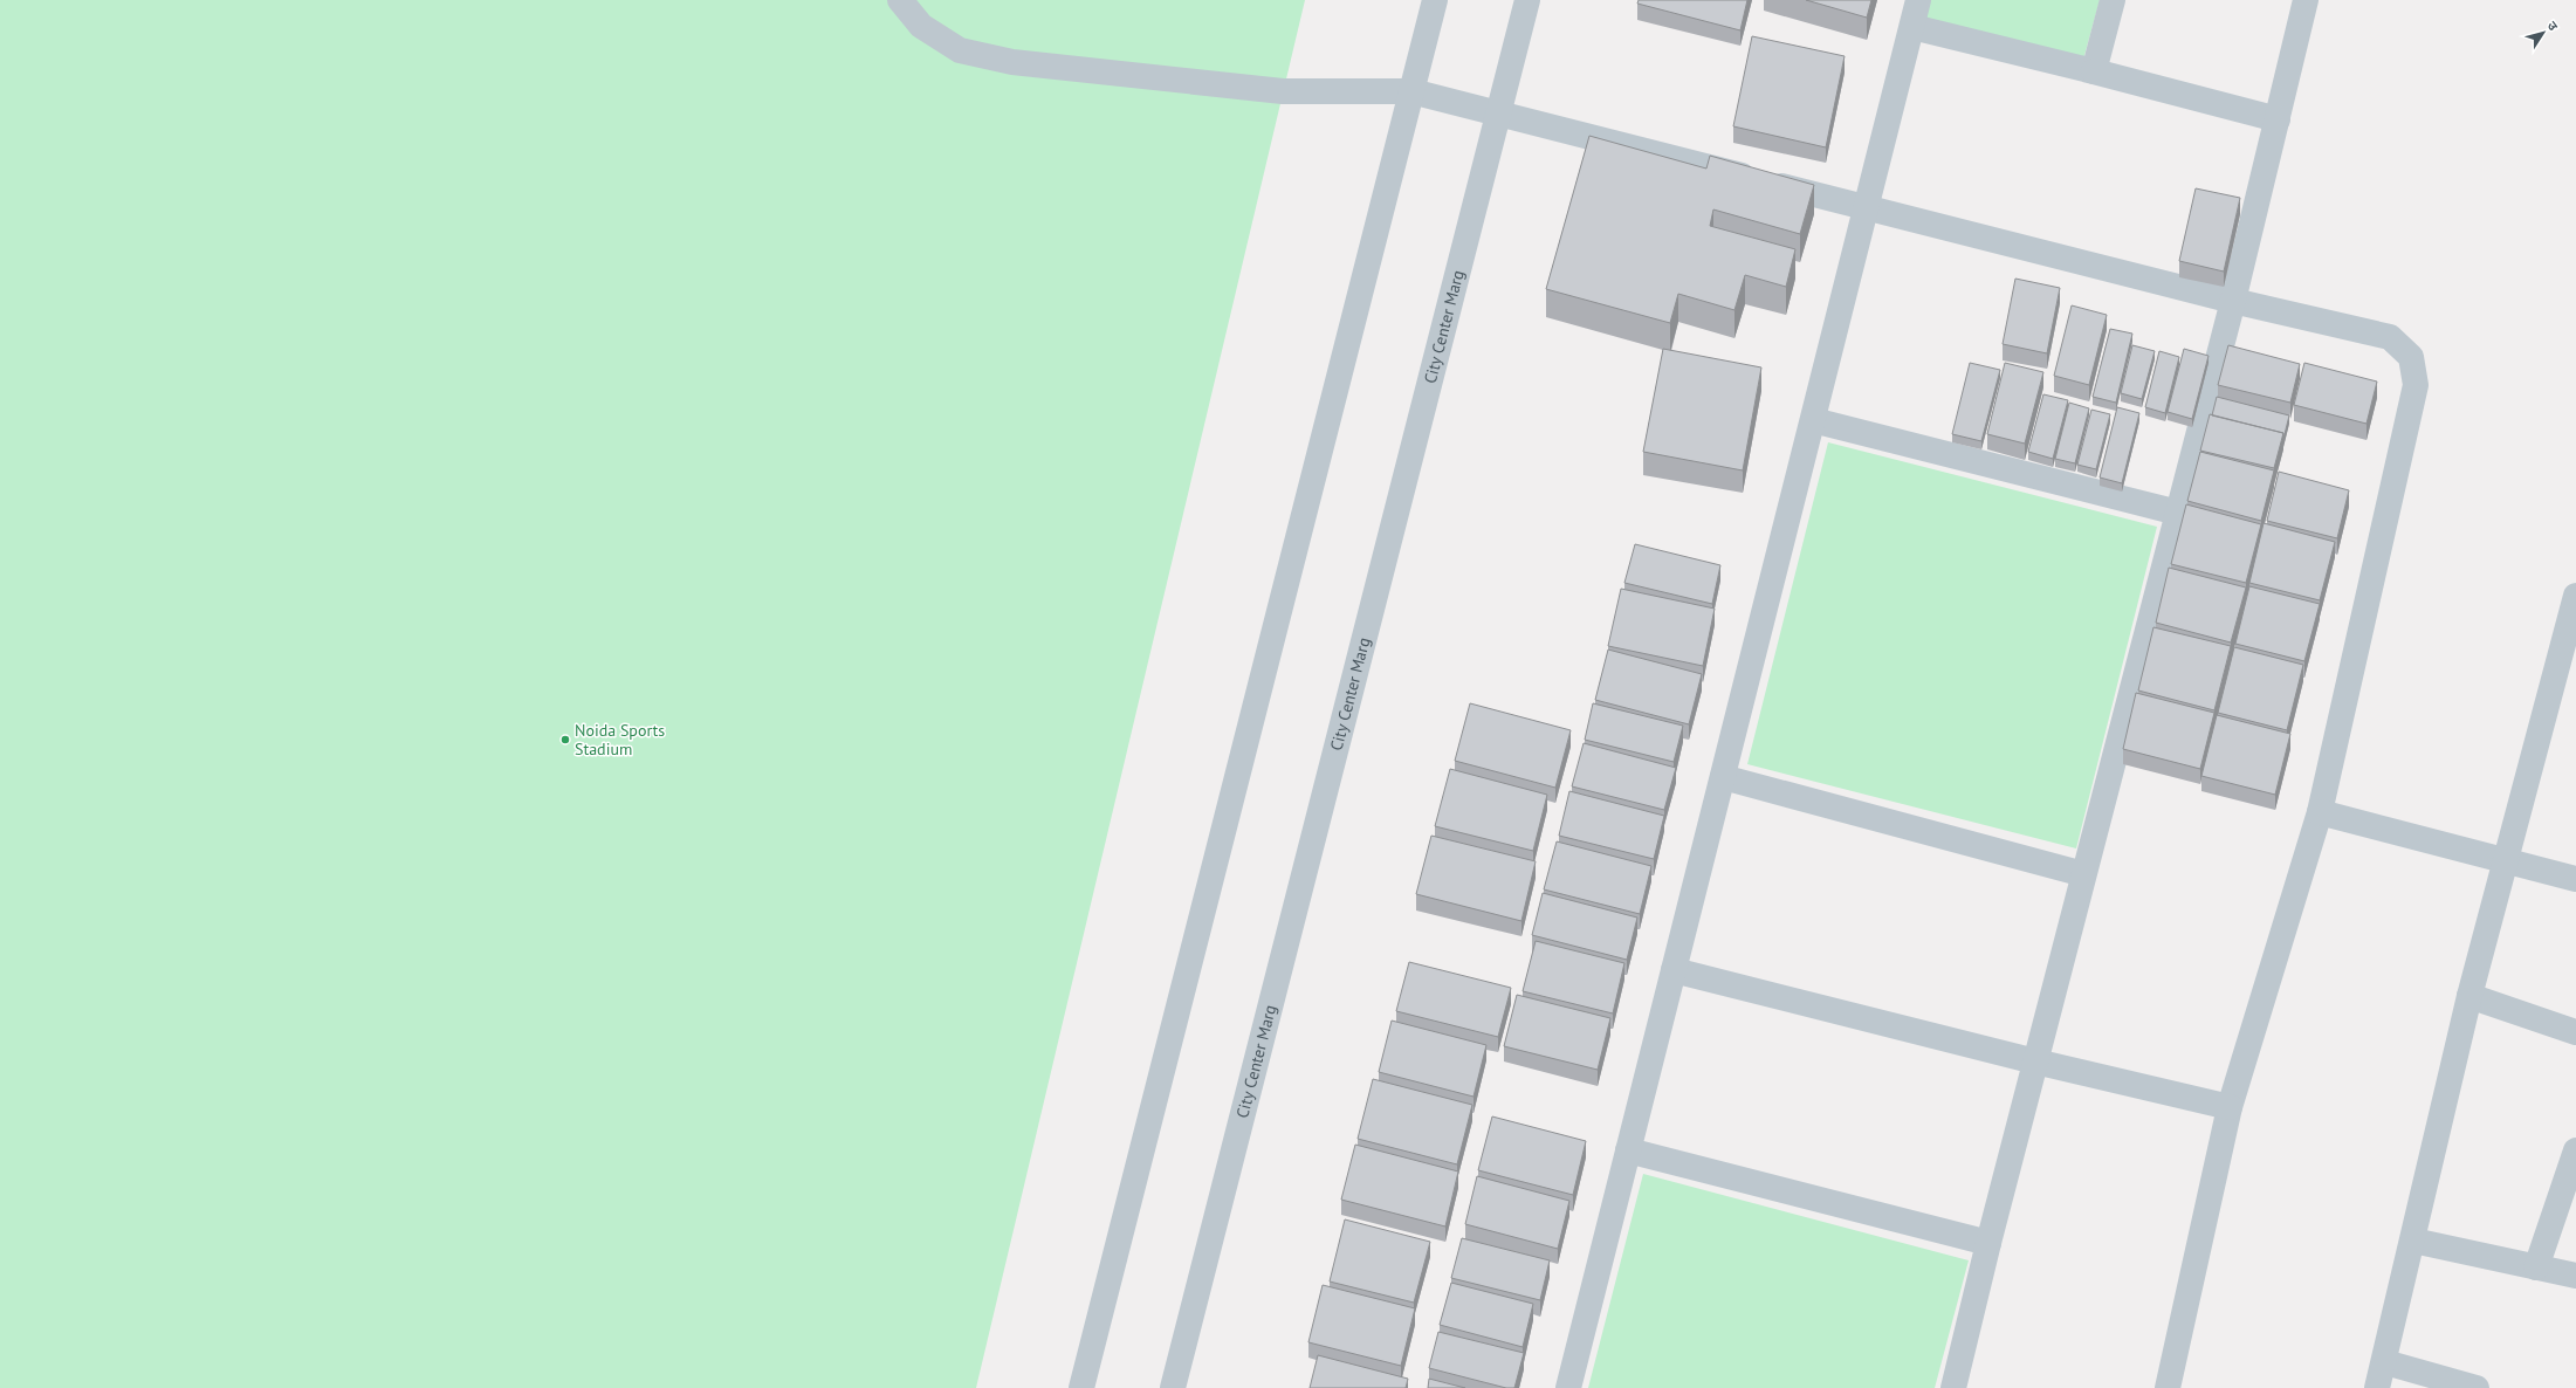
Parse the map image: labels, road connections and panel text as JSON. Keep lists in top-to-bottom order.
{
  "streets": {
    "street": ["City Center Marg"]
  },
  "places": ["Noida Sports Stadium"],
  "north": "top right"
}
